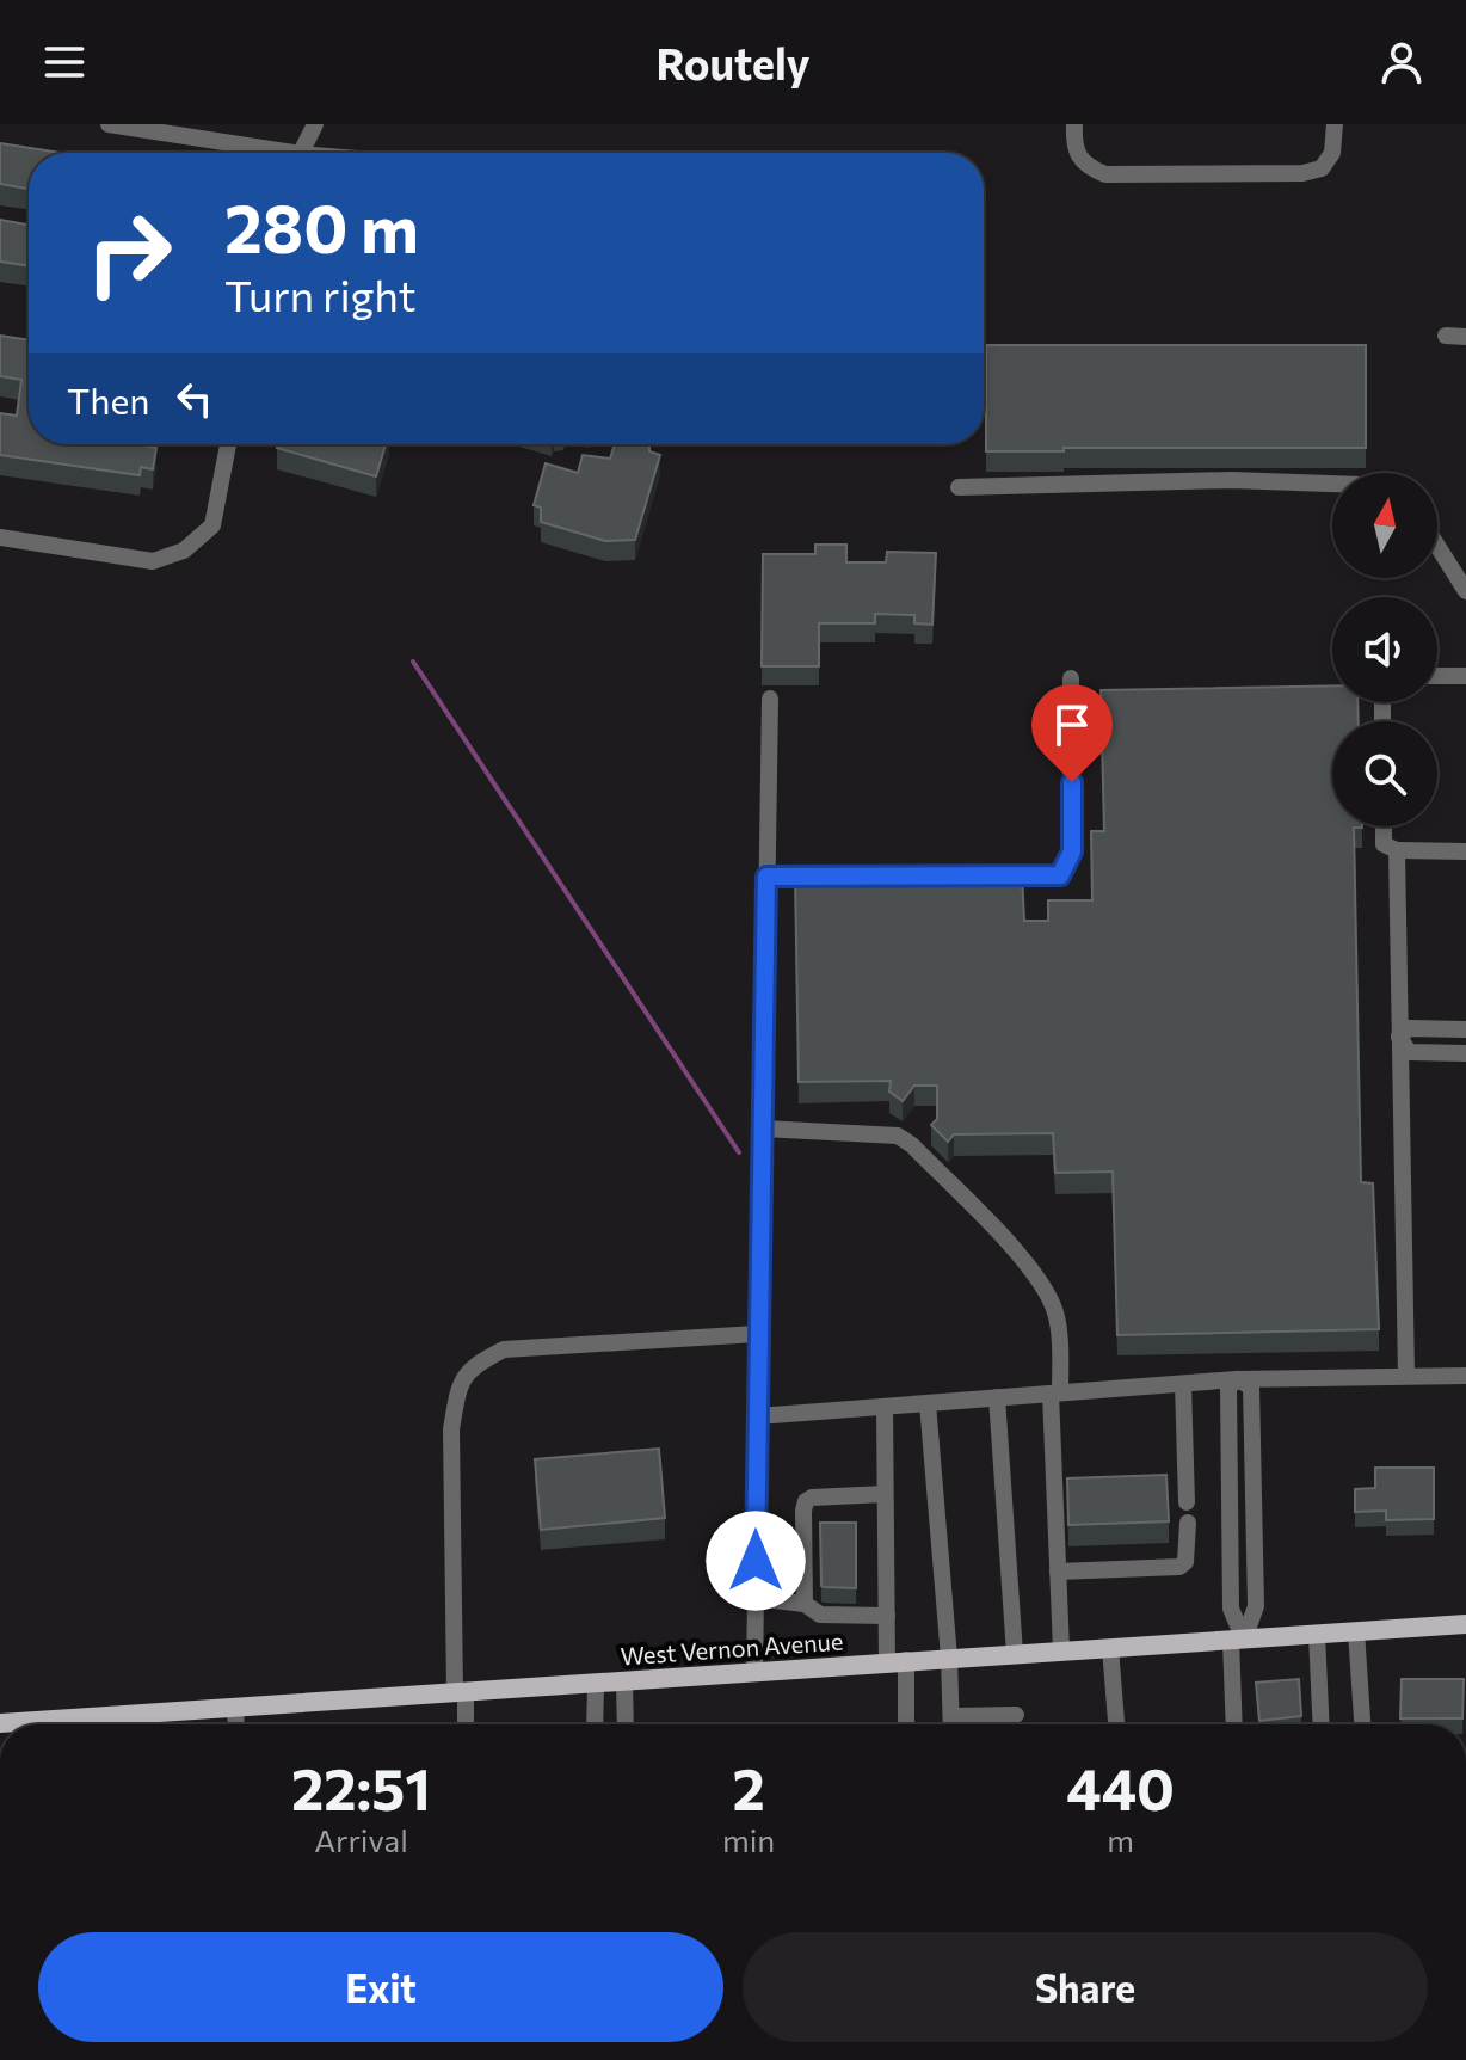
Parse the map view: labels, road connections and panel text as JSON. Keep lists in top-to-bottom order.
{
  "streets": {
    "main road": ["West Vernon Avenue"]
  },
  "north": "top",
  "page": {
    "header": "Routely",
    "turn": ["280 m", "Turn right"],
    "then": "Then",
    "eta": [
      "22:51",
      "Arrival",
      "2",
      "min",
      "440",
      "m"
    ],
    "buttons": ["Exit", "Share"]
  }
}
